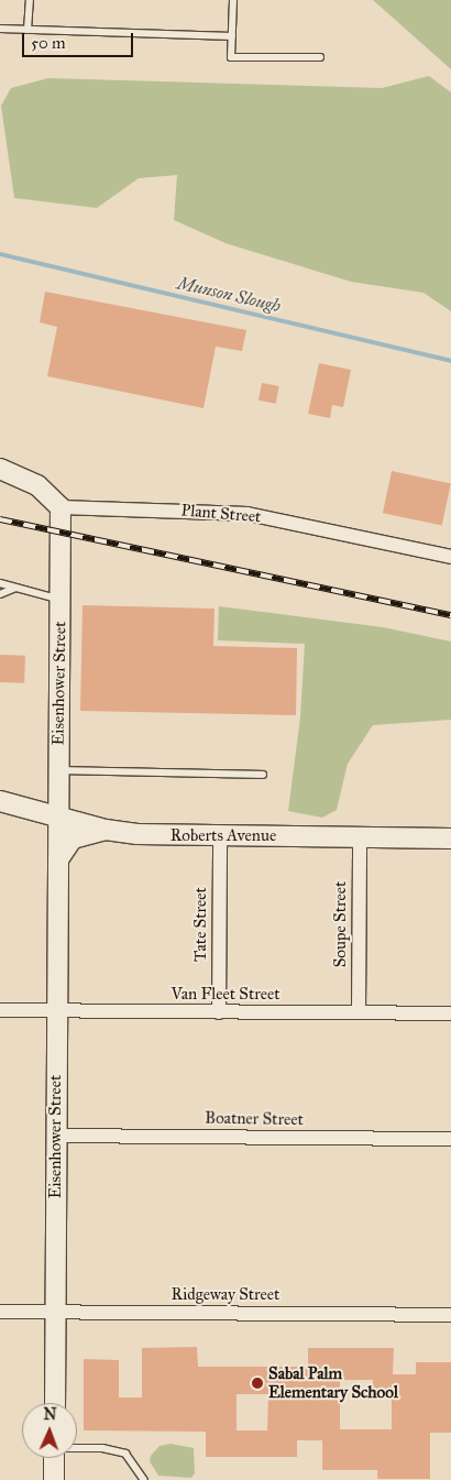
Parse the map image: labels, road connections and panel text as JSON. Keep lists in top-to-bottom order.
{
  "streets": {
    "street": [
      "Plant Street",
      "Eisenhower Street",
      "Roberts Avenue",
      "Tate Street",
      "Soupe Street",
      "Van Fleet Street",
      "Boatner Street",
      "Ridgeway Street"
    ]
  },
  "crossings": [
    ["Plant Street", "Eisenhower Street"],
    ["Eisenhower Street", "Roberts Avenue"],
    ["Eisenhower Street", "Van Fleet Street"],
    ["Eisenhower Street", "Boatner Street"],
    ["Eisenhower Street", "Ridgeway Street"],
    ["Roberts Avenue", "Tate Street"],
    ["Roberts Avenue", "Soupe Street"],
    ["Tate Street", "Van Fleet Street"],
    ["Soupe Street", "Van Fleet Street"]
  ],
  "water": ["Munson Slough"],
  "places": ["Sabal Palm Elementary School"],
  "scale_bar": "50 m",
  "north": "top"
}
